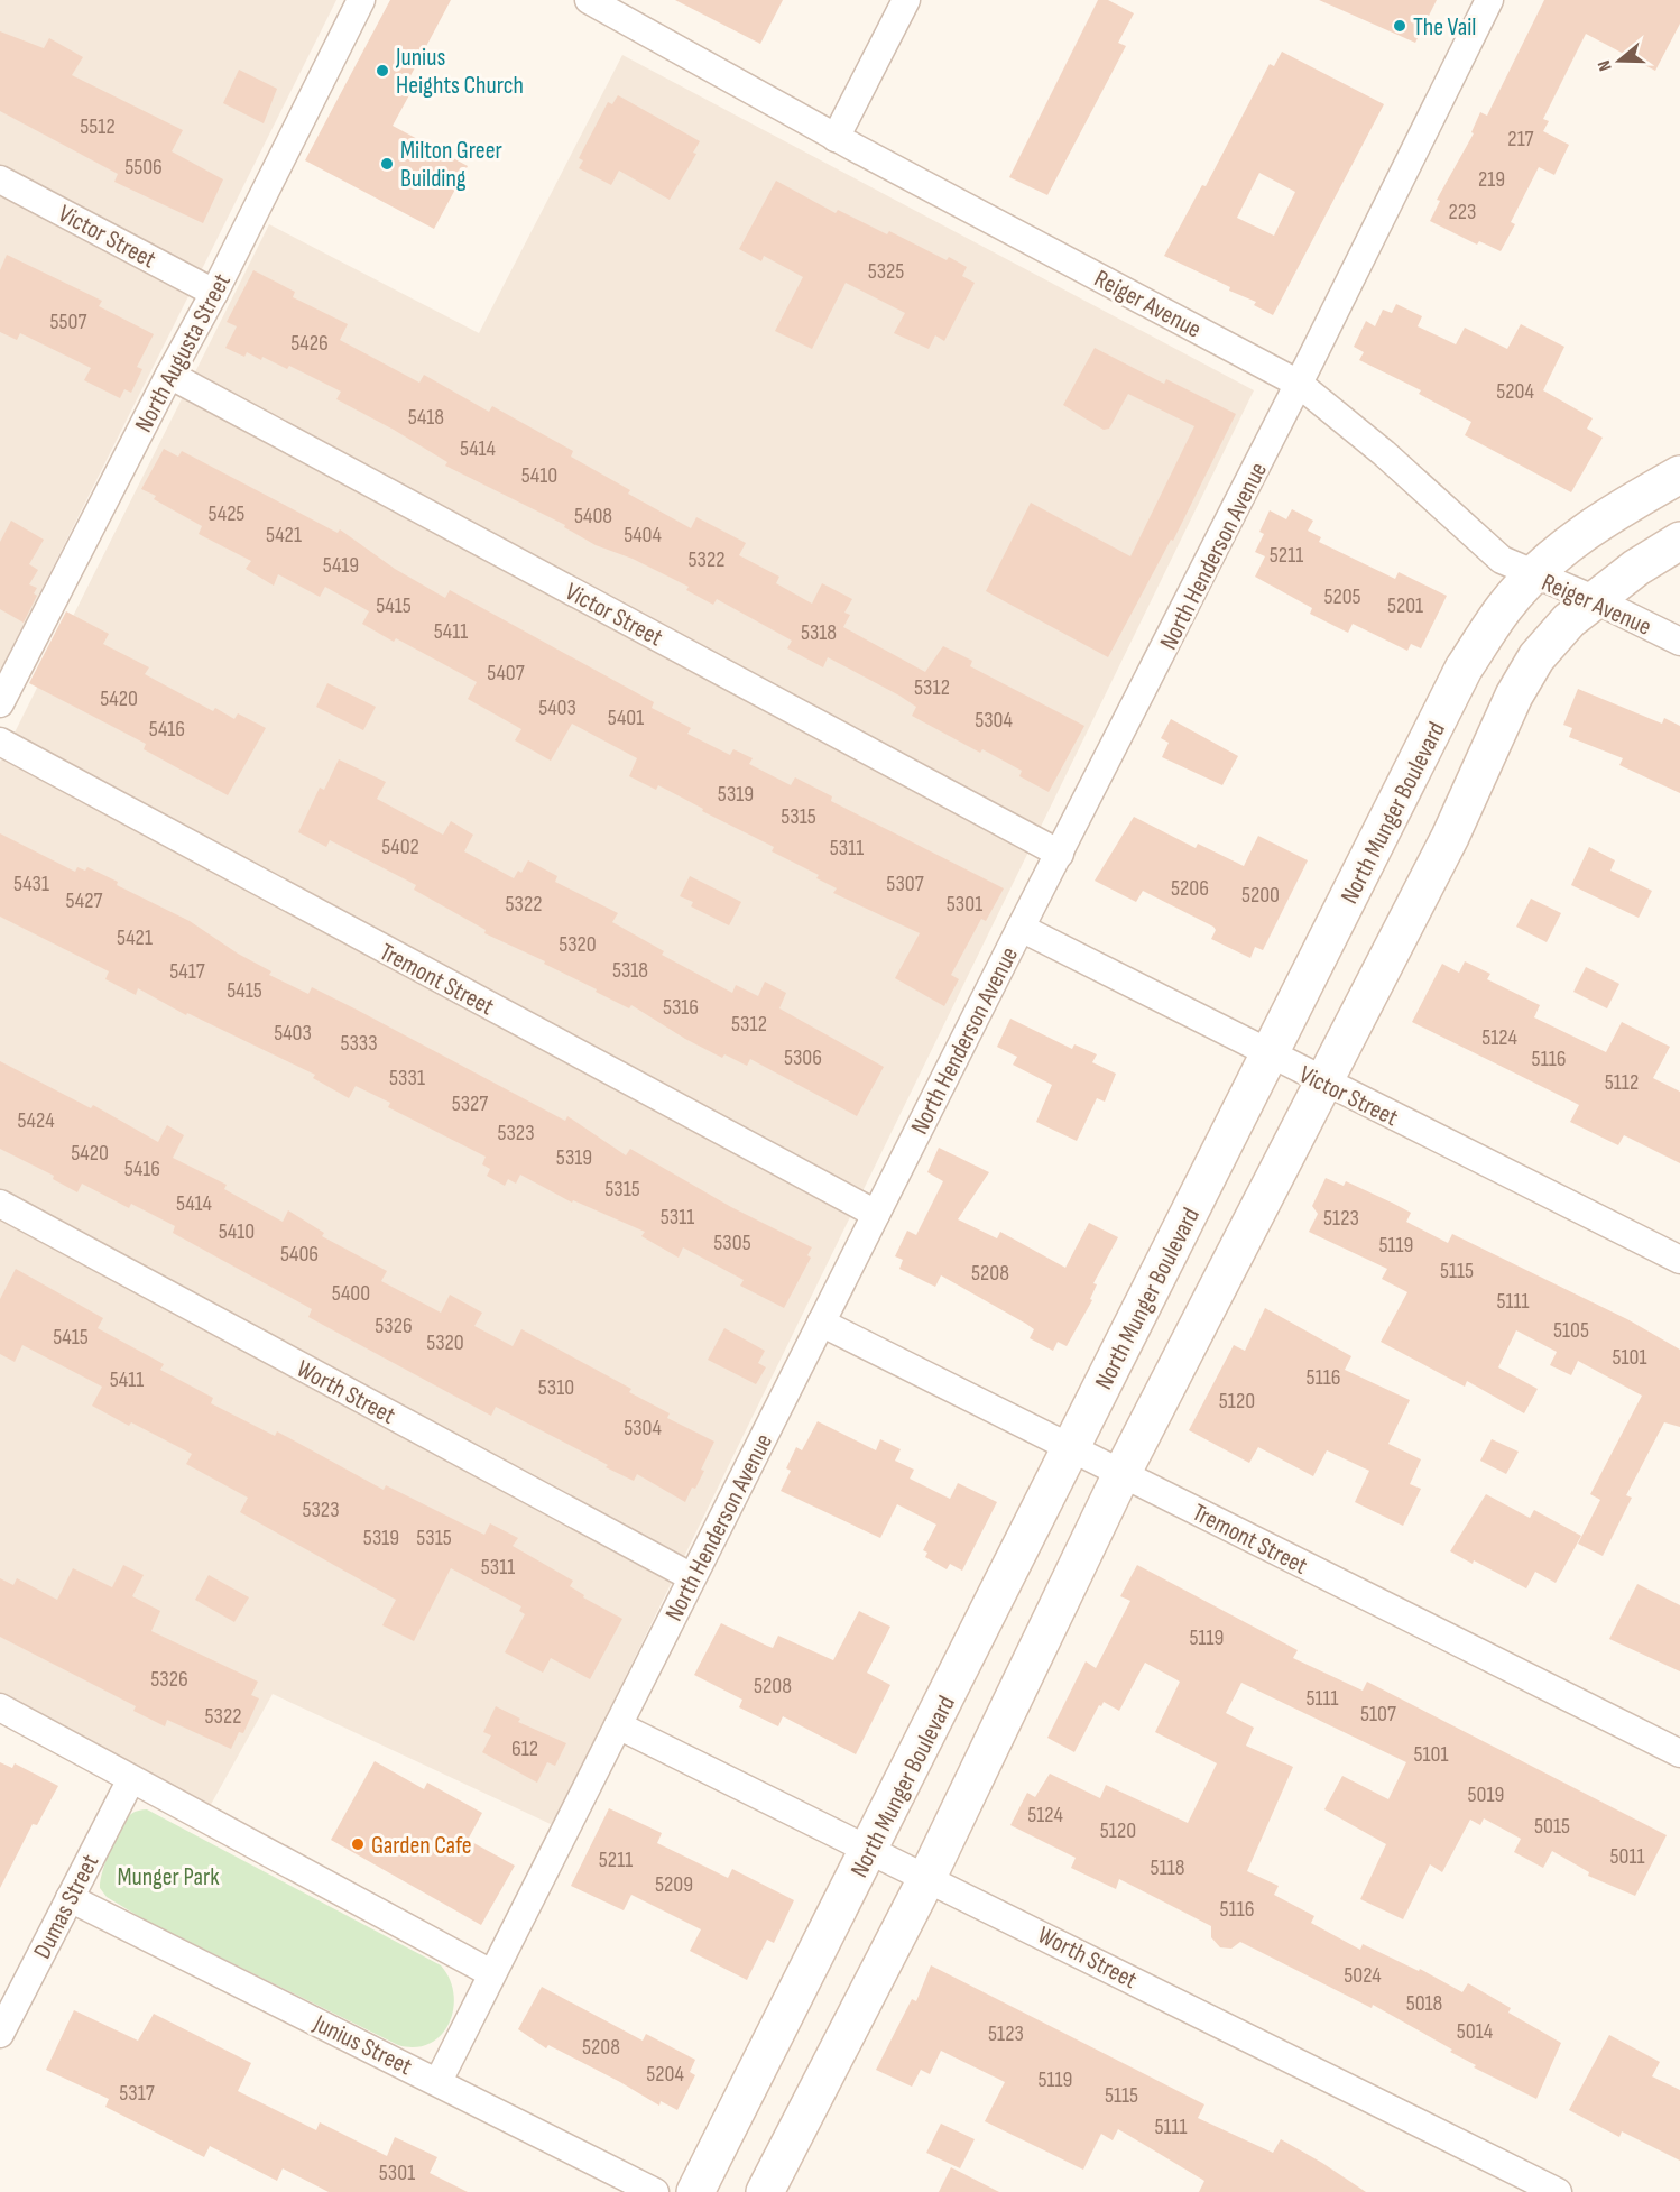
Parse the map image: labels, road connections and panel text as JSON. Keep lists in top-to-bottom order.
{
  "streets": {
    "main road": ["North Munger Boulevard"],
    "street": [
      "Victor Street",
      "Reiger Avenue",
      "North Augusta Street",
      "North Henderson Avenue",
      "Tremont Street",
      "Worth Street",
      "Dumas Street",
      "Junius Street"
    ]
  },
  "crossings": [
    ["Victor Street", "North Augusta Street"],
    ["Victor Street", "North Henderson Avenue"],
    ["Victor Street", "North Munger Boulevard"],
    ["Reiger Avenue", "North Henderson Avenue"],
    ["Reiger Avenue", "North Munger Boulevard"],
    ["North Henderson Avenue", "Tremont Street"],
    ["North Henderson Avenue", "Worth Street"],
    ["North Henderson Avenue", "Junius Street"],
    ["North Munger Boulevard", "Tremont Street"],
    ["North Munger Boulevard", "Worth Street"],
    ["Dumas Street", "Junius Street"]
  ],
  "parks": ["Munger Park"],
  "places": [
    "The Vail",
    "Junius Heights Church",
    "Milton Greer Building",
    "Garden Cafe"
  ],
  "house_numbers": [
    "5512",
    "217",
    "5506",
    "219",
    "223",
    "5325",
    "5507",
    "5426",
    "5204",
    "5418",
    "5414",
    "5410",
    "5425",
    "5408",
    "5421",
    "5404",
    "5211",
    "5322",
    "5419",
    "5205",
    "5415",
    "5201",
    "5411",
    "5318",
    "5407",
    "5312",
    "5420",
    "5403",
    "5401",
    "5304",
    "5416",
    "5319",
    "5315",
    "5402",
    "5311",
    "5431",
    "5307",
    "5206",
    "5200",
    "5427",
    "5322",
    "5301",
    "5421",
    "5320",
    "5318",
    "5417",
    "5415",
    "5316",
    "5312",
    "5403",
    "5124",
    "5333",
    "5306",
    "5116",
    "5331",
    "5112",
    "5327",
    "5424",
    "5323",
    "5420",
    "5319",
    "5416",
    "5315",
    "5414",
    "5311",
    "5123",
    "5410",
    "5305",
    "5119",
    "5406",
    "5115",
    "5208",
    "5400",
    "5111",
    "5326",
    "5105",
    "5415",
    "5320",
    "5101",
    "5116",
    "5411",
    "5310",
    "5120",
    "5304",
    "5323",
    "5319",
    "5315",
    "5311",
    "5119",
    "5326",
    "5208",
    "5111",
    "5107",
    "5322",
    "612",
    "5101",
    "5019",
    "5124",
    "5015",
    "5120",
    "5011",
    "5211",
    "5118",
    "5209",
    "5116",
    "5024",
    "5018",
    "5014",
    "5123",
    "5208",
    "5204",
    "5119",
    "5317",
    "5115",
    "5111",
    "5301"
  ],
  "north": "left"
}
